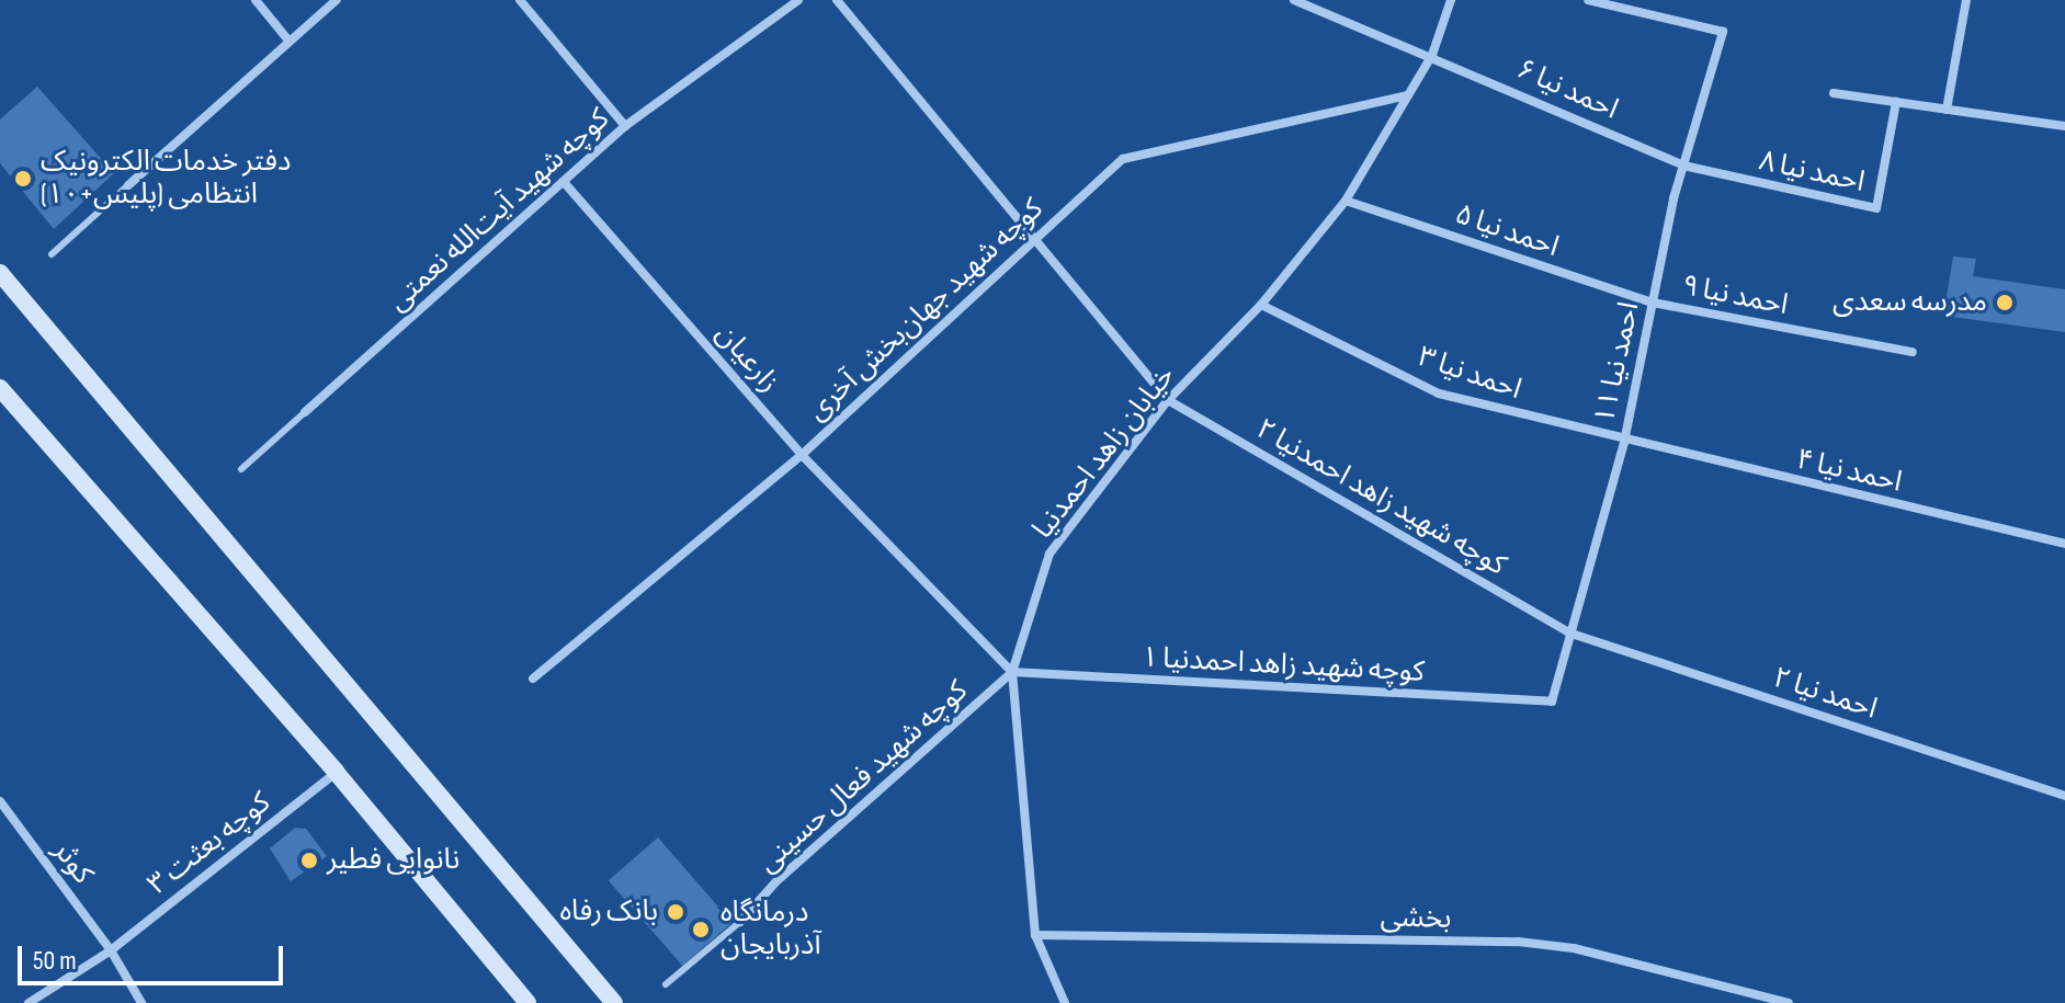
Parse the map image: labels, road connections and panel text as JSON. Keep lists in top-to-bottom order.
{
  "streets": {
    "street": [
      "احمد نیا ۶",
      "احمد نیا ۸",
      "کوچه شهید آیت‌الله نعمتی",
      "احمد نیا ۵",
      "احمد نیا ۹",
      "کوچه شهید جهان‌بخش آخری",
      "زارعیان",
      "احمد نیا ۱۱",
      "احمد نیا ۳",
      "خیابان زاهد احمدنیا",
      "احمد نیا ۴",
      "کوچه شهید زاهد احمدنیا ۲",
      "کوچه شهید زاهد احمدنیا ۱",
      "احمد نیا ۲",
      "کوچه شهید فعال حسینی",
      "کوچه بعثت ۳",
      "کوثر",
      "بخشی"
    ]
  },
  "crossings": [
    ["احمد نیا ۶", "احمد نیا ۸"],
    ["احمد نیا ۶", "احمد نیا ۱۱"],
    ["احمد نیا ۶", "خیابان زاهد احمدنیا"],
    ["احمد نیا ۸", "احمد نیا ۱۱"],
    ["کوچه شهید آیت‌الله نعمتی", "زارعیان"],
    ["احمد نیا ۵", "احمد نیا ۹"],
    ["احمد نیا ۵", "احمد نیا ۱۱"],
    ["احمد نیا ۵", "خیابان زاهد احمدنیا"],
    ["احمد نیا ۹", "احمد نیا ۱۱"],
    ["کوچه شهید جهان‌بخش آخری", "زارعیان"],
    ["کوچه شهید جهان‌بخش آخری", "خیابان زاهد احمدنیا"],
    ["زارعیان", "خیابان زاهد احمدنیا"],
    ["زارعیان", "کوچه شهید زاهد احمدنیا ۱"],
    ["زارعیان", "کوچه شهید فعال حسینی"],
    ["احمد نیا ۱۱", "احمد نیا ۳"],
    ["احمد نیا ۱۱", "احمد نیا ۴"],
    ["احمد نیا ۱۱", "کوچه شهید زاهد احمدنیا ۲"],
    ["احمد نیا ۱۱", "کوچه شهید زاهد احمدنیا ۱"],
    ["احمد نیا ۱۱", "احمد نیا ۲"],
    ["احمد نیا ۳", "خیابان زاهد احمدنیا"],
    ["احمد نیا ۳", "احمد نیا ۴"],
    ["خیابان زاهد احمدنیا", "کوچه شهید زاهد احمدنیا ۲"],
    ["خیابان زاهد احمدنیا", "کوچه شهید زاهد احمدنیا ۱"],
    ["خیابان زاهد احمدنیا", "کوچه شهید فعال حسینی"],
    ["خیابان زاهد احمدنیا", "بخشی"],
    ["کوچه شهید زاهد احمدنیا ۲", "احمد نیا ۲"],
    ["کوچه شهید زاهد احمدنیا ۱", "کوچه شهید فعال حسینی"],
    ["کوچه بعثت ۳", "کوثر"]
  ],
  "places": [
    "دفتر خدمات الکترونیک انتظامی (پلیس+۱۰)",
    "مدرسه سعدی",
    "نانوایی فطیر",
    "بانک رفاه",
    "درمانگاه آذربایجان"
  ],
  "scale_bar": "50 m"
}
